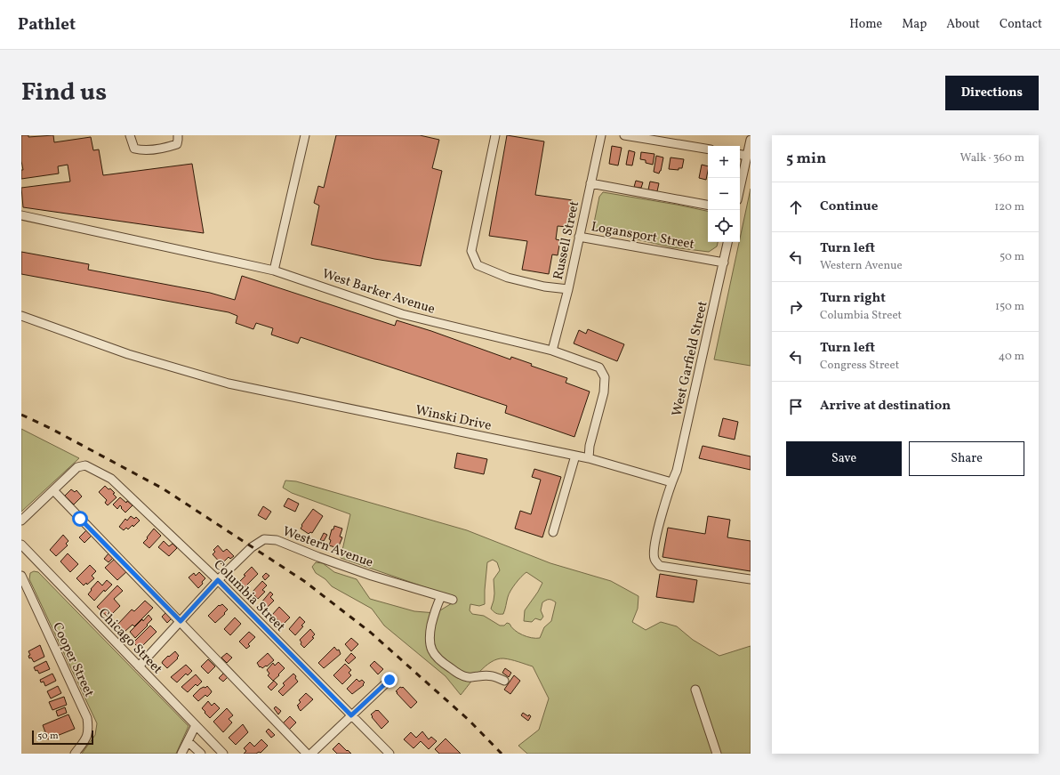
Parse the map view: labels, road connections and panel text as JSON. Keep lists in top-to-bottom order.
{
  "streets": {
    "street": [
      "Logansport Street",
      "Russell Street",
      "West Barker Avenue",
      "West Garfield Street",
      "Winski Drive",
      "Western Avenue",
      "Columbia Street",
      "Chicago Street",
      "Cooper Street"
    ]
  },
  "crossings": [
    ["Logansport Street", "Russell Street"],
    ["Logansport Street", "West Garfield Street"],
    ["Russell Street", "West Barker Avenue"],
    ["West Barker Avenue", "Winski Drive"],
    ["West Garfield Street", "Winski Drive"],
    ["Western Avenue", "Columbia Street"],
    ["Western Avenue", "Chicago Street"]
  ],
  "scale_bar": "50 m",
  "page": {
    "header": "Pathlet",
    "nav": [
      "Home",
      "Map",
      "About",
      "Contact"
    ],
    "title": "Find us",
    "buttons": [
      "Directions",
      ["Save", "Share"]
    ],
    "heading": ["5 min", "Walk · 360 m"],
    "map_buttons": ["+", "−"],
    "list": [
      ["Continue", "120 m"],
      ["Turn left", "Western Avenue", "50 m"],
      ["Turn right", "Columbia Street", "150 m"],
      ["Turn left", "Congress Street", "40 m"],
      "Arrive at destination"
    ],
    "scale": "50 m"
  }
}
